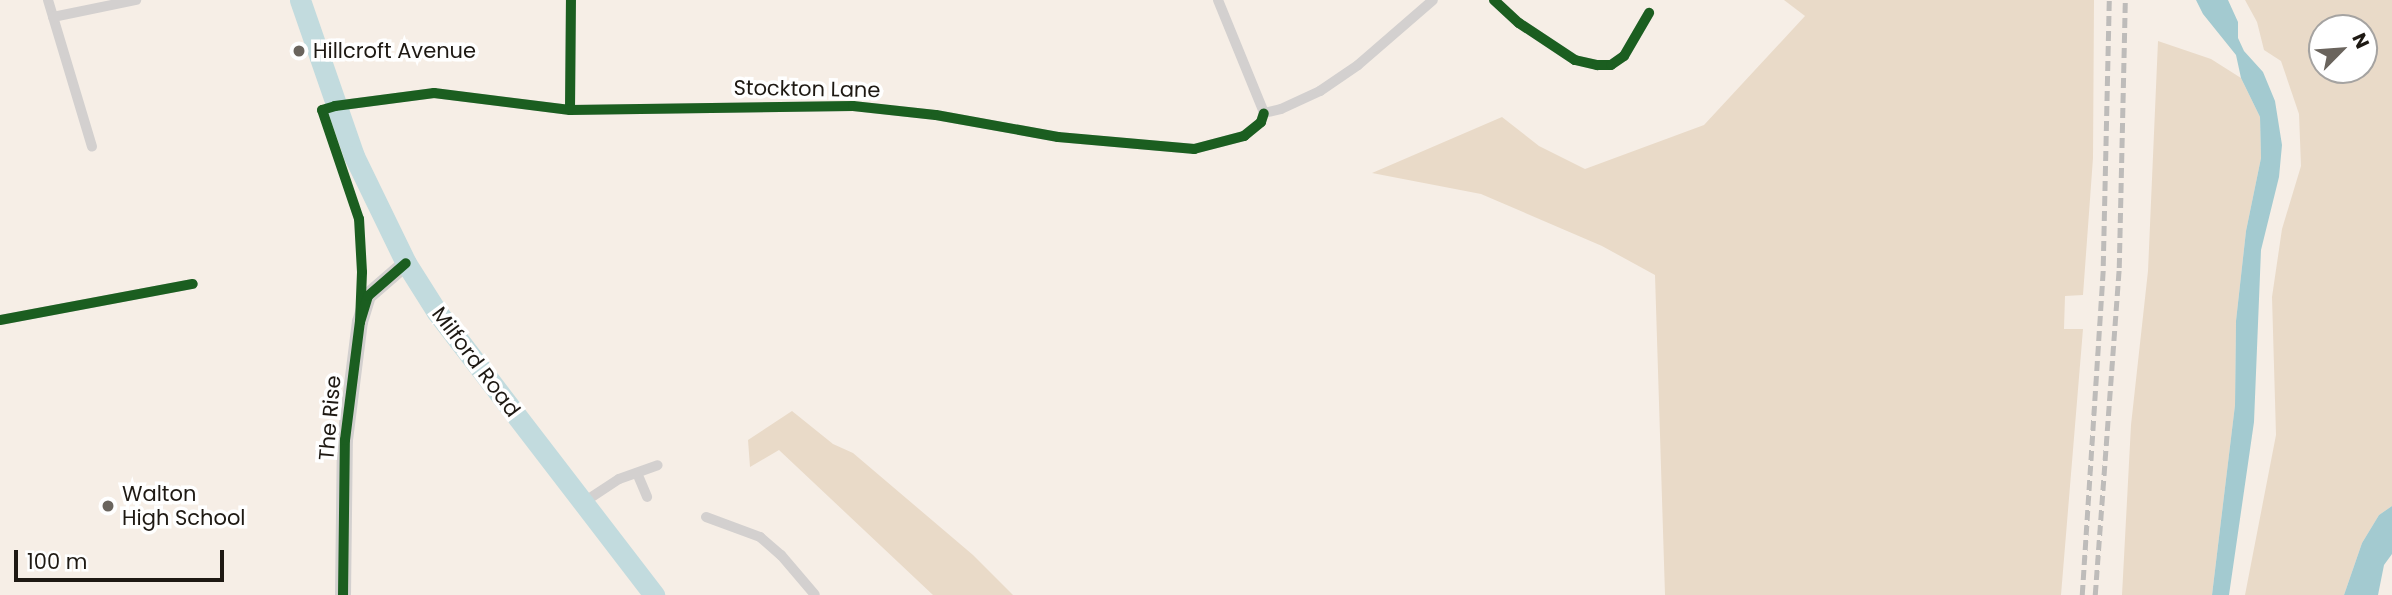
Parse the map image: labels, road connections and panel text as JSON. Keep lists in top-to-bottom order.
{
  "streets": {
    "highway": ["Milford Road"],
    "street": ["Stockton Lane", "The Rise"]
  },
  "crossings": [
    ["Stockton Lane", "Milford Road"],
    ["Milford Road", "The Rise"]
  ],
  "places": ["Hillcroft Avenue", "Walton High School"],
  "scale_bar": "100 m",
  "north": "top right"
}
